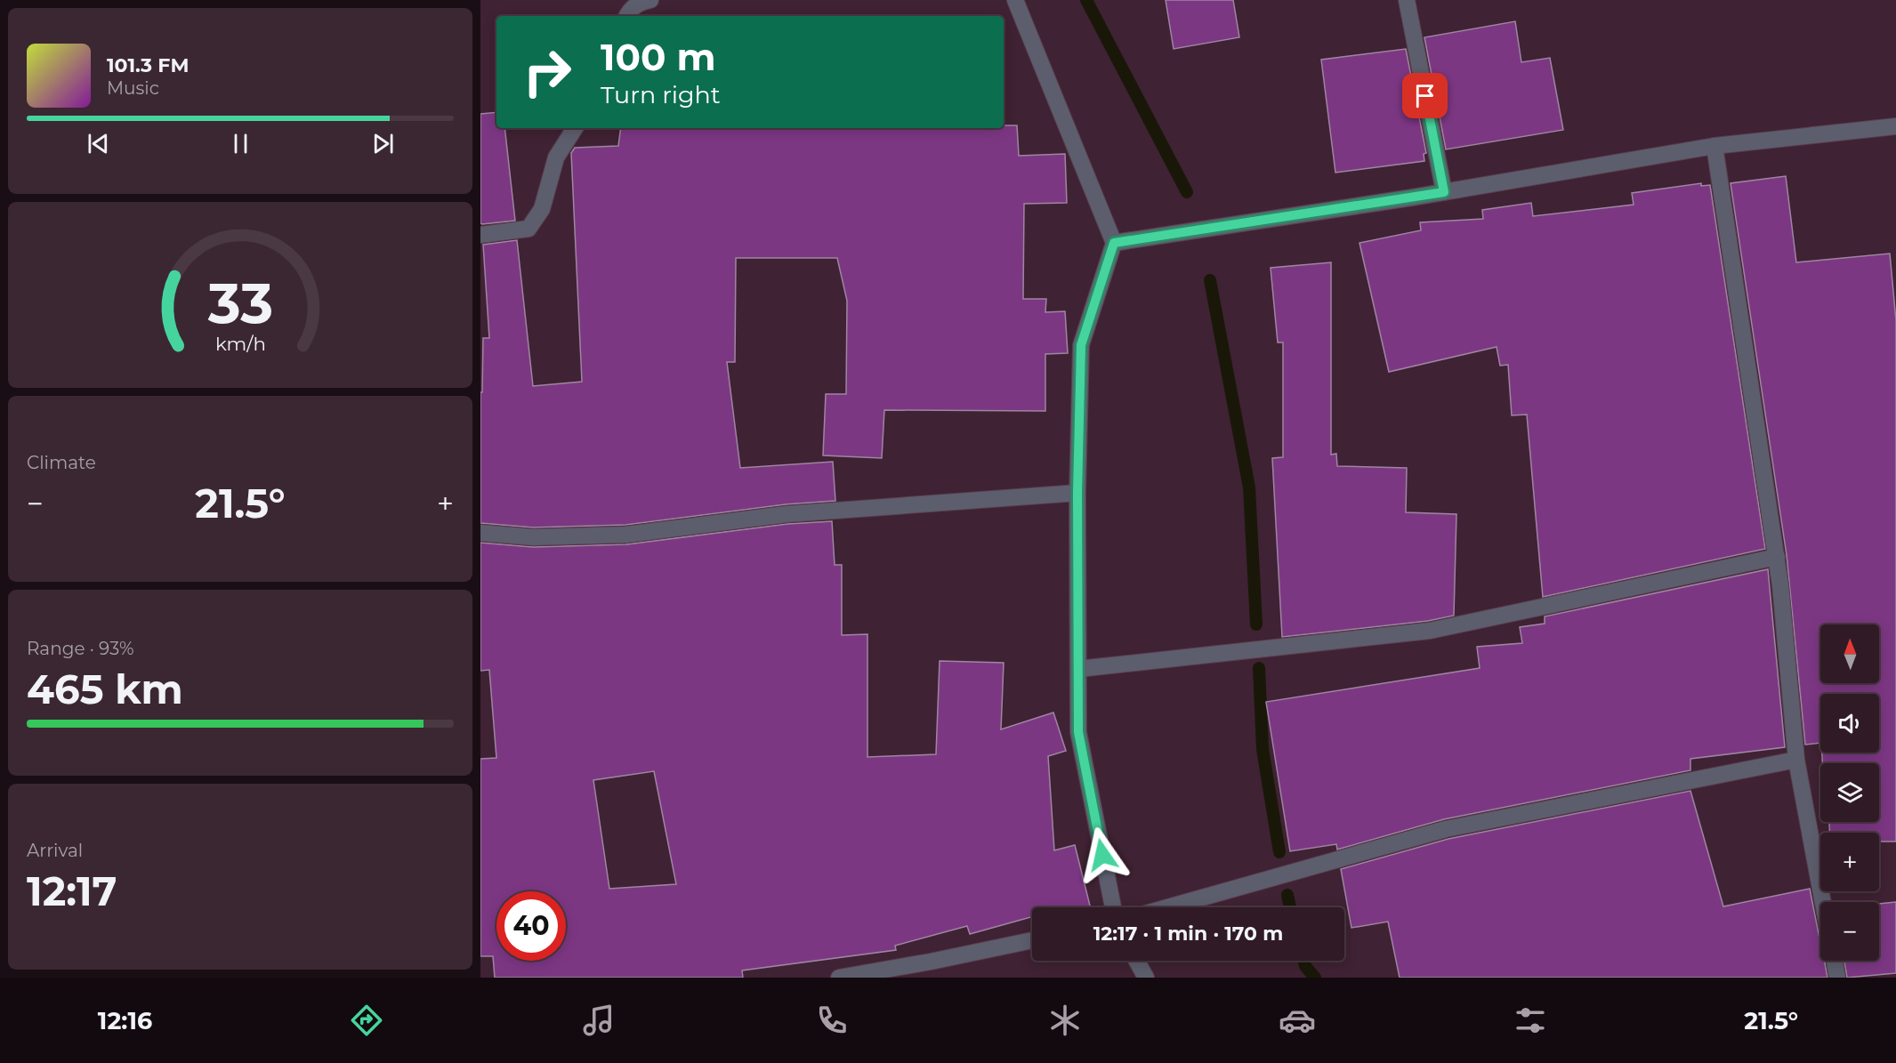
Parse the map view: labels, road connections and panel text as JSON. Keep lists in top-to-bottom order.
{
  "north": "top",
  "page": {
    "turn": ["100 m", "Turn right"],
    "song": ["101.3 FM", "Music"],
    "tile": [
      "Climate",
      ["Range · 93%", "465 km"],
      ["Arrival", "12:17"]
    ],
    "heat": ["−", "21.5°", "+"],
    "map_buttons": ["+", "−"],
    "limit": "40",
    "trip": "12:17 · 1 min · 170 m",
    "tabs": ["12:16", "21.5°"],
    "gauge": ["33", "km/h"]
  }
}
